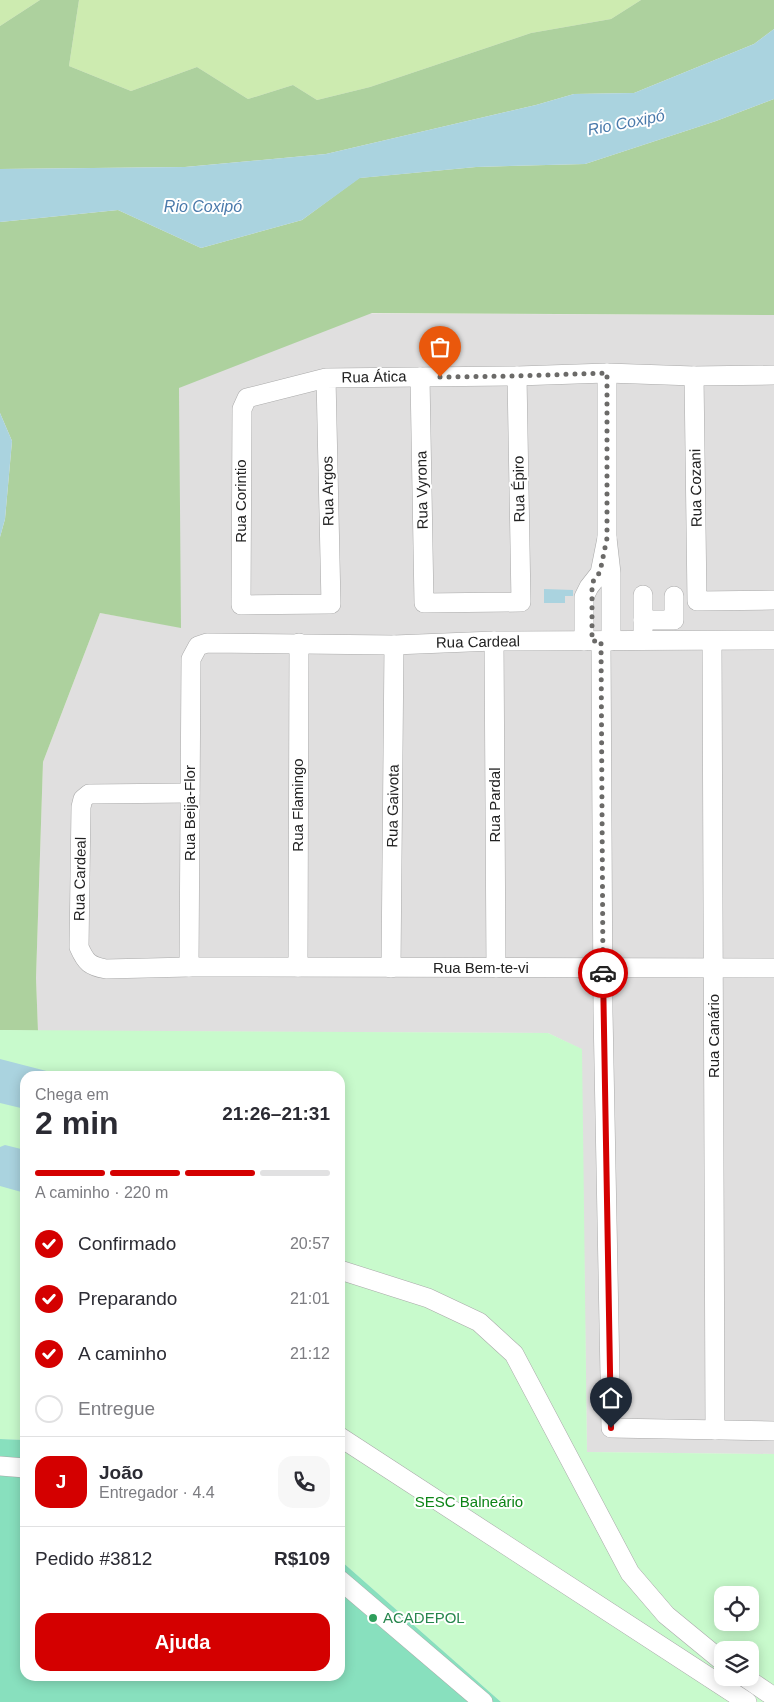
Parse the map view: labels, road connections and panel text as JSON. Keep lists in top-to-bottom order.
{
  "streets": {
    "street": [
      "Rua Ática",
      "Rua Cozani",
      "Rua Épiro",
      "Rua Vyrona",
      "Rua Argos",
      "Rua Corintio",
      "Rua Cardeal",
      "Rua Flamingo",
      "Rua Pardal",
      "Rua Gaivota",
      "Rua Beija-Flor",
      "Rua Bem-te-vi",
      "Rua Canário"
    ]
  },
  "crossings": [
    ["Rua Ática", "Rua Cozani"],
    ["Rua Ática", "Rua Épiro"],
    ["Rua Ática", "Rua Vyrona"],
    ["Rua Ática", "Rua Argos"],
    ["Rua Ática", "Rua Corintio"],
    ["Rua Épiro", "Rua Vyrona"],
    ["Rua Argos", "Rua Corintio"],
    ["Rua Cardeal", "Rua Flamingo"],
    ["Rua Cardeal", "Rua Pardal"],
    ["Rua Cardeal", "Rua Gaivota"],
    ["Rua Cardeal", "Rua Beija-Flor"],
    ["Rua Cardeal", "Rua Bem-te-vi"],
    ["Rua Cardeal", "Rua Canário"],
    ["Rua Flamingo", "Rua Bem-te-vi"],
    ["Rua Pardal", "Rua Bem-te-vi"],
    ["Rua Gaivota", "Rua Bem-te-vi"],
    ["Rua Beija-Flor", "Rua Bem-te-vi"],
    ["Rua Bem-te-vi", "Rua Canário"]
  ],
  "water": ["Rio Coxipó"],
  "parks": ["SESC Balneário"],
  "places": ["ACADEPOL"],
  "page": {
    "heading": ["2 min", "Chega em", "21:26–21:31"],
    "panel": [
      "João",
      "Entregador · 4.4",
      "Pedido #3812",
      "R$109"
    ],
    "bar": "A caminho · 220 m",
    "list": [
      ["Confirmado", "20:57"],
      ["Preparando", "21:01"],
      ["A caminho", "21:12"],
      "Entregue"
    ],
    "round": "J",
    "buttons": "Ajuda"
  }
}
